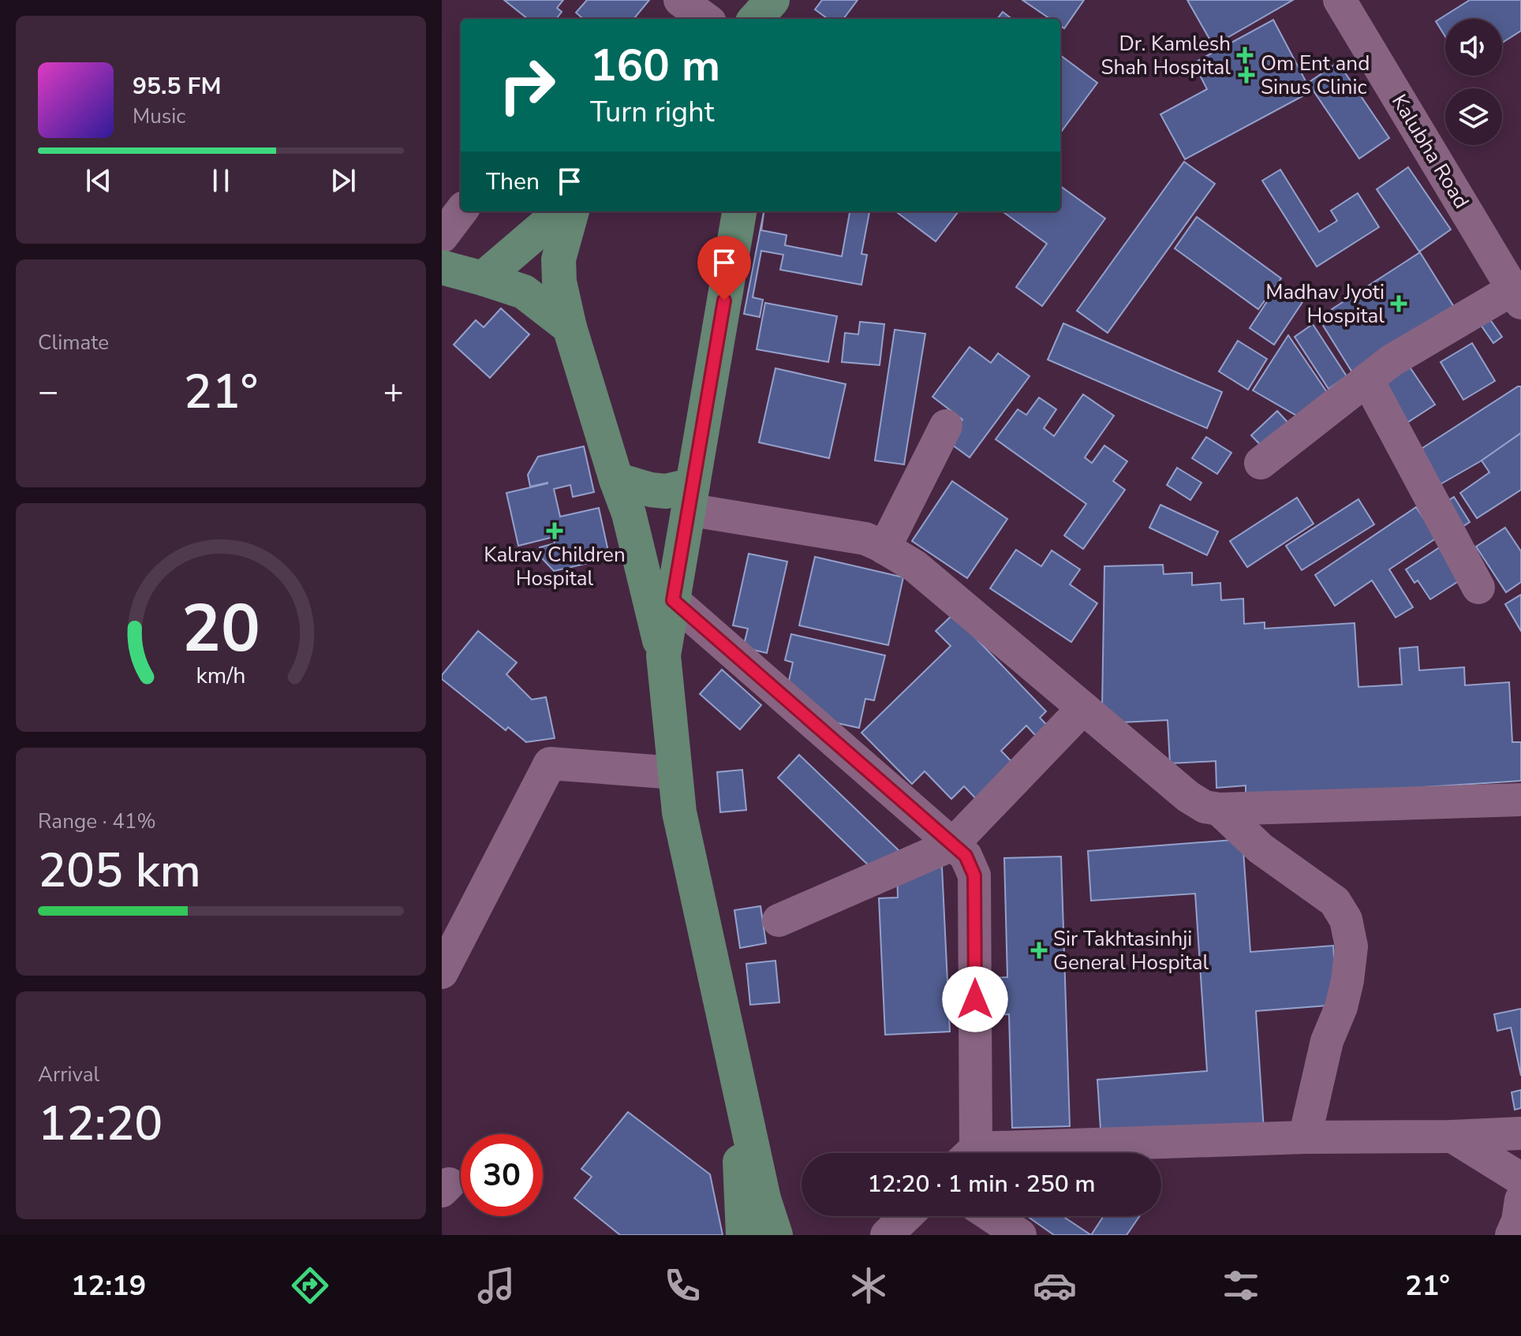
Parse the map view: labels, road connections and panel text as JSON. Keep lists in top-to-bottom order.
{
  "streets": {
    "street": ["Kalubha Road"]
  },
  "places": {
    "health": [
      "Dr. Kamlesh Shah Hospital",
      "Om Ent and Sinus Clinic",
      "Madhav Jyoti Hospital",
      "Kalrav Children Hospital",
      "Sir Takhtasinhji General Hospital"
    ]
  },
  "page": {
    "turn": ["160 m", "Turn right"],
    "song": ["95.5 FM", "Music"],
    "then": "Then",
    "tile": [
      "Climate",
      ["Range · 41%", "205 km"],
      ["Arrival", "12:20"]
    ],
    "heat": ["−", "21°", "+"],
    "limit": "30",
    "trip": "12:20 · 1 min · 250 m",
    "tabs": ["12:19", "21°"],
    "gauge": ["20", "km/h"]
  }
}
